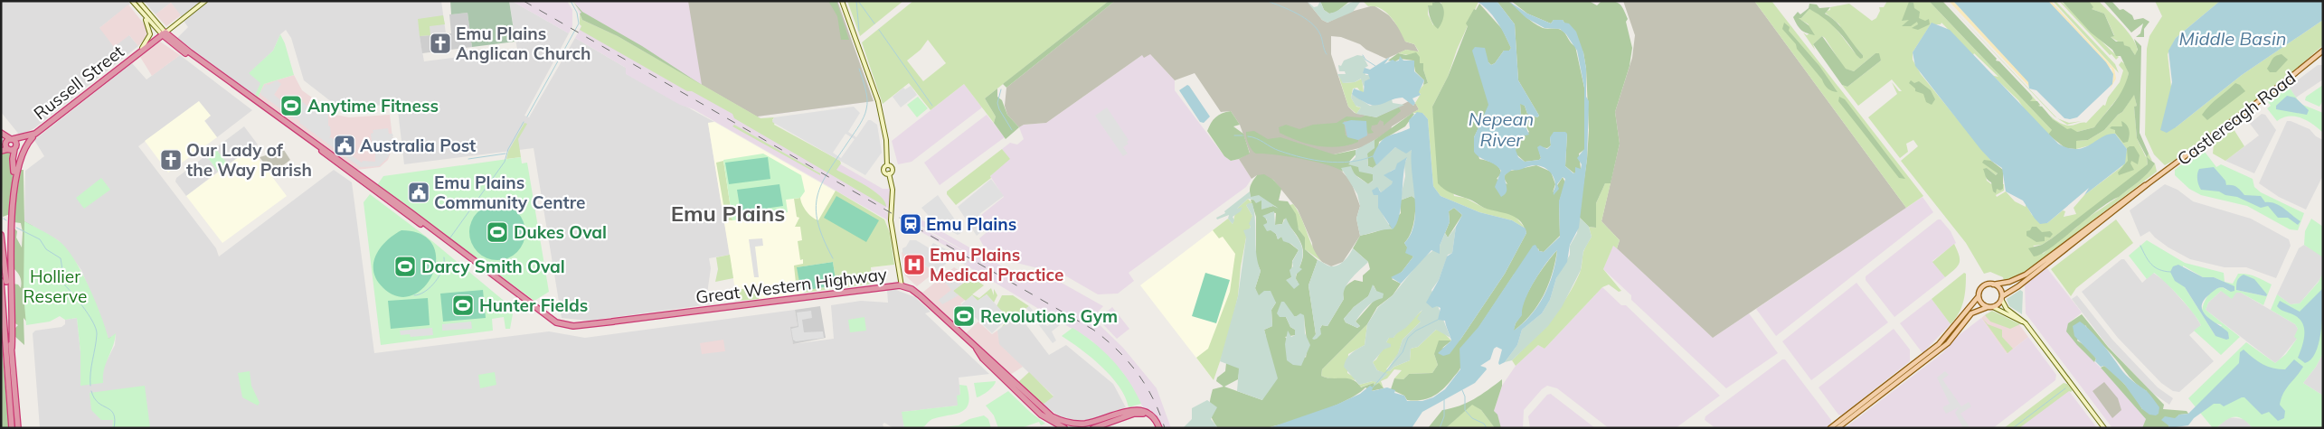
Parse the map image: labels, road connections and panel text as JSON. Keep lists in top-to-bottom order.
{
  "streets": {
    "highway": ["Russell Street", "Great Western Highway"],
    "main road": ["Castlereagh Road"]
  },
  "crossings": [
    ["Russell Street", "Great Western Highway"]
  ],
  "districts": ["Emu Plains"],
  "water": ["Middle Basin", "Nepean River"],
  "parks": ["Hollier Reserve"],
  "places": {
    "church": ["Emu Plains Anglican Church", "Our Lady of the Way Parish"],
    "sports": [
      "Anytime Fitness",
      "Dukes Oval",
      "Darcy Smith Oval",
      "Hunter Fields",
      "Revolutions Gym"
    ],
    "public building": ["Australia Post", "Emu Plains Community Centre"],
    "station": ["Emu Plains"],
    "hospital": ["Emu Plains Medical Practice"]
  }
}
